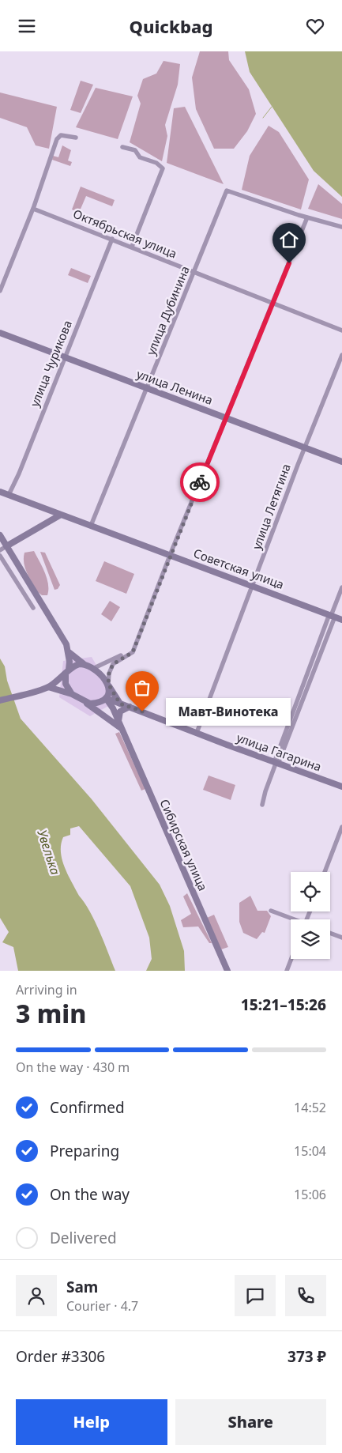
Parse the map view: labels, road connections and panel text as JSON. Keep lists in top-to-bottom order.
{
  "streets": {
    "street": [
      "Октябрьская улица",
      "улица Дубинина",
      "улица Чурикова",
      "улица Ленина",
      "улица Летягина",
      "Советская улица",
      "улица Гагарина",
      "Сибирская улица"
    ]
  },
  "crossings": [
    ["Октябрьская улица", "улица Дубинина"],
    ["Октябрьская улица", "улица Чурикова"],
    ["улица Дубинина", "улица Ленина"],
    ["улица Дубинина", "Советская улица"],
    ["улица Чурикова", "улица Ленина"],
    ["улица Чурикова", "Советская улица"],
    ["улица Ленина", "улица Летягина"],
    ["улица Летягина", "Советская улица"],
    ["улица Летягина", "улица Гагарина"],
    ["улица Гагарина", "Сибирская улица"]
  ],
  "water": ["Увелька"],
  "places": ["Мавт-Винотека"],
  "page": {
    "header": "Quickbag",
    "bubble": "Мавт-Винотека",
    "heading": ["3 min", "Arriving in", "15:21–15:26"],
    "panel": [
      "Sam",
      "Courier · 4.7",
      "Order #3306",
      "373 ₽"
    ],
    "bar": "On the way · 430 m",
    "list": [
      ["Confirmed", "14:52"],
      ["Preparing", "15:04"],
      ["On the way", "15:06"],
      "Delivered"
    ],
    "buttons": ["Help", "Share"]
  }
}
